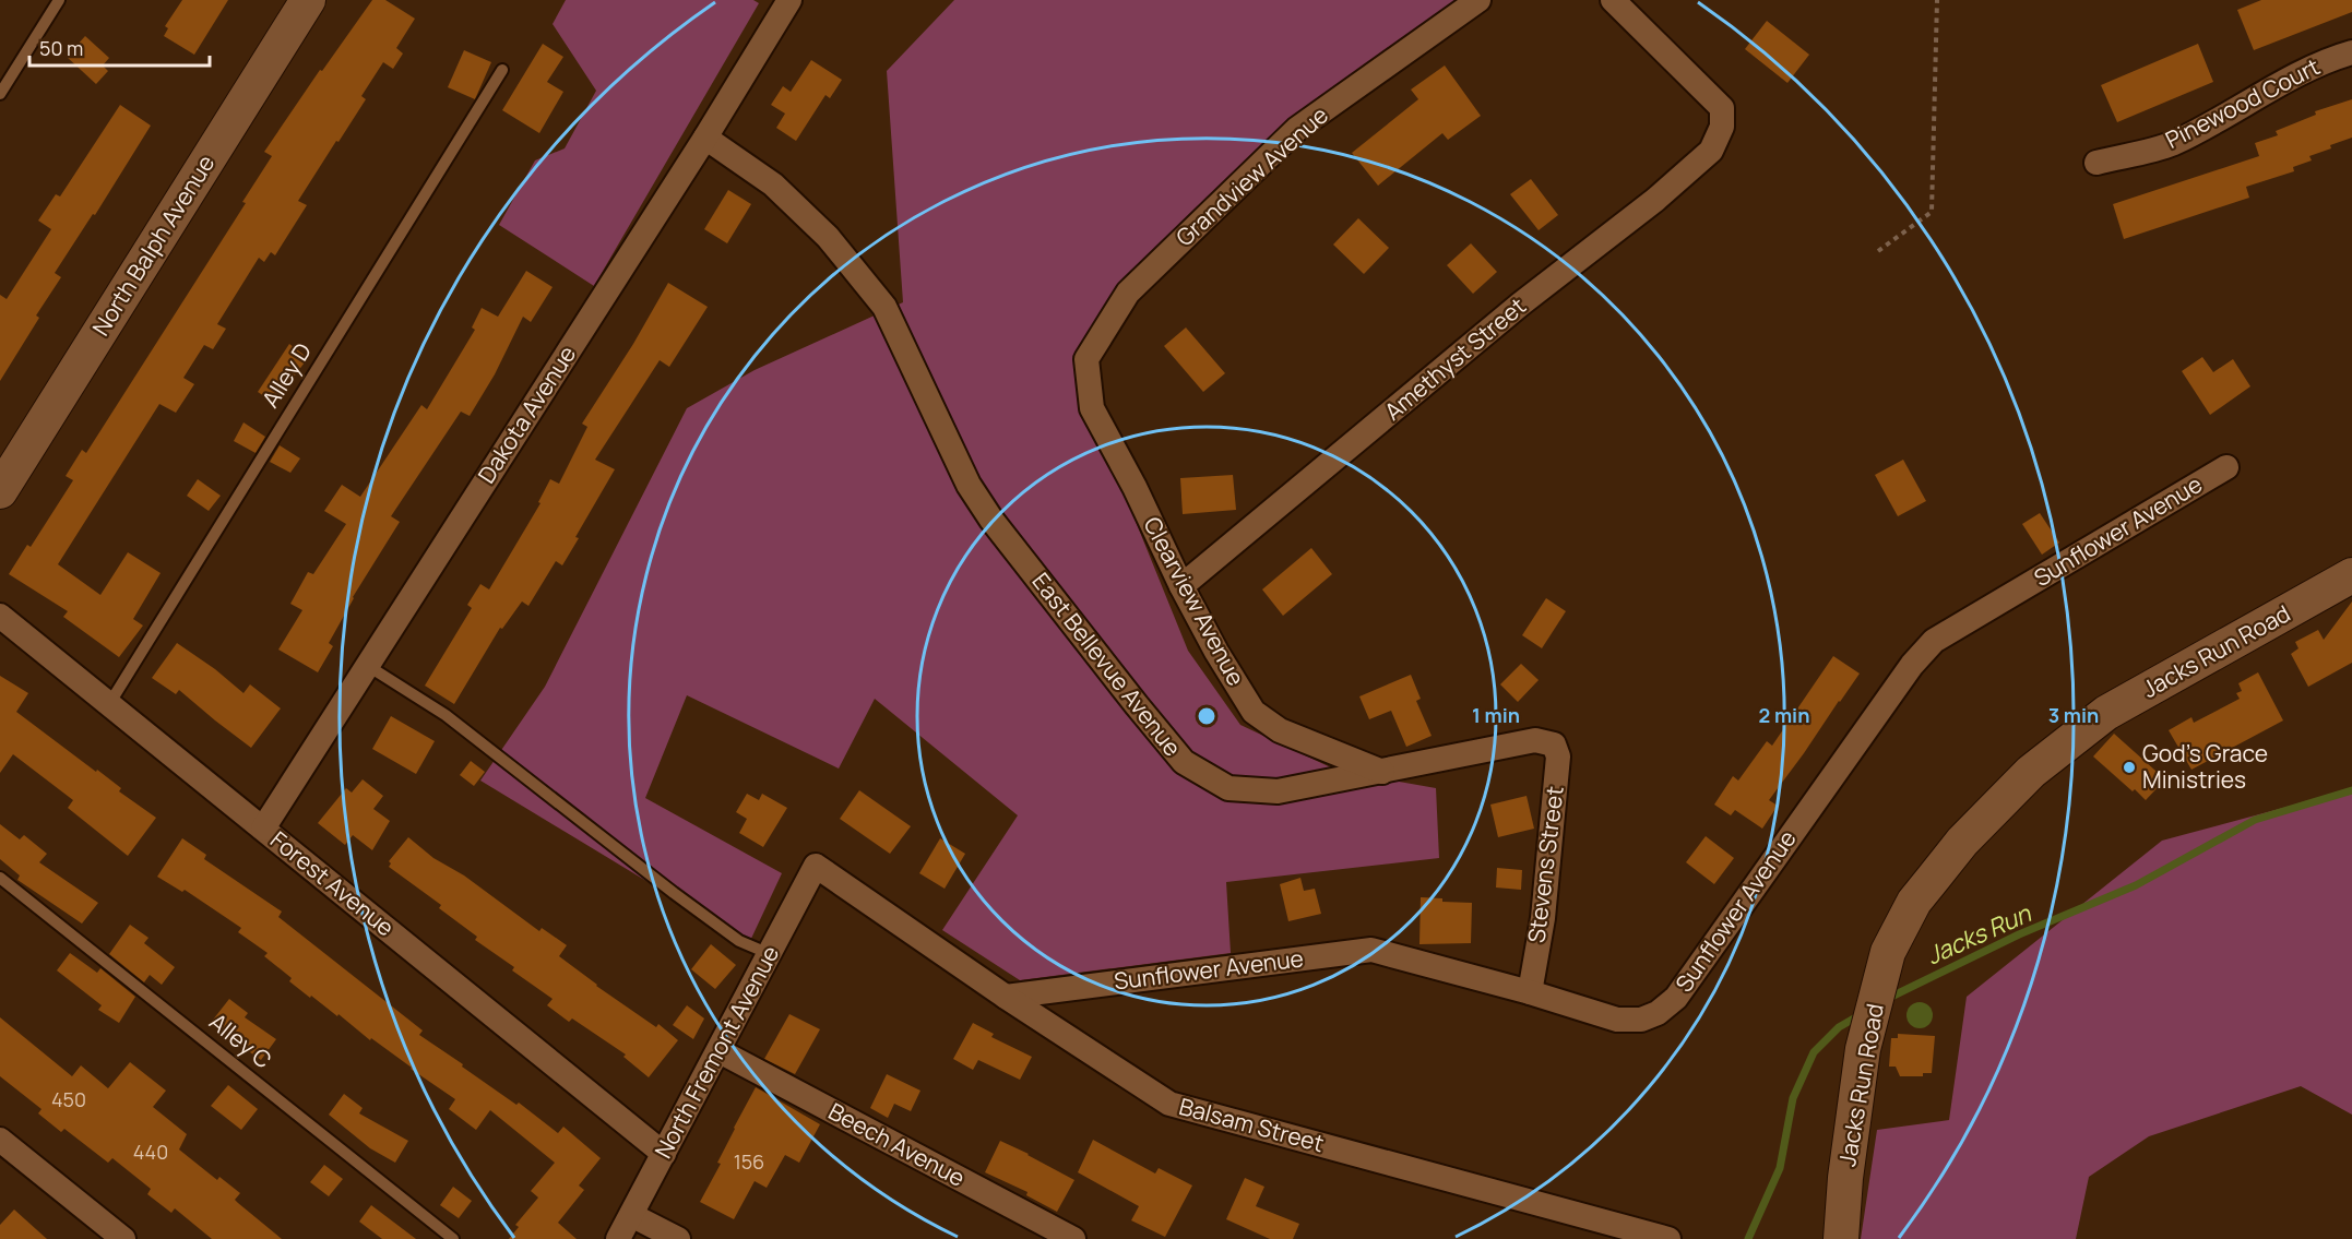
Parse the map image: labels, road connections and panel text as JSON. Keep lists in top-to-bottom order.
{
  "streets": {
    "street": [
      "Pinewood Court",
      "Grandview Avenue",
      "North Balph Avenue",
      "Amethyst Street",
      "Dakota Avenue",
      "Sunflower Avenue",
      "Clearview Avenue",
      "Jacks Run Road",
      "East Bellevue Avenue",
      "Stevens Street",
      "Forest Avenue",
      "North Fremont Avenue",
      "Balsam Street",
      "Beech Avenue"
    ],
    "lane": ["Alley D", "Alley C"]
  },
  "crossings": [
    ["Grandview Avenue", "Clearview Avenue"],
    ["Amethyst Street", "Clearview Avenue"],
    ["Alley D", "Forest Avenue"],
    ["Dakota Avenue", "East Bellevue Avenue"],
    ["Dakota Avenue", "Forest Avenue"],
    ["Sunflower Avenue", "Stevens Street"],
    ["Sunflower Avenue", "Balsam Street"],
    ["Clearview Avenue", "East Bellevue Avenue"],
    ["East Bellevue Avenue", "Stevens Street"],
    ["Forest Avenue", "North Fremont Avenue"],
    ["North Fremont Avenue", "Balsam Street"],
    ["North Fremont Avenue", "Beech Avenue"]
  ],
  "water": ["Jacks Run"],
  "places": ["God's Grace Ministries"],
  "house_numbers": ["450", "440", "156"],
  "scale_bar": "50 m",
  "rings": ["1 min", "2 min", "3 min"]
}
